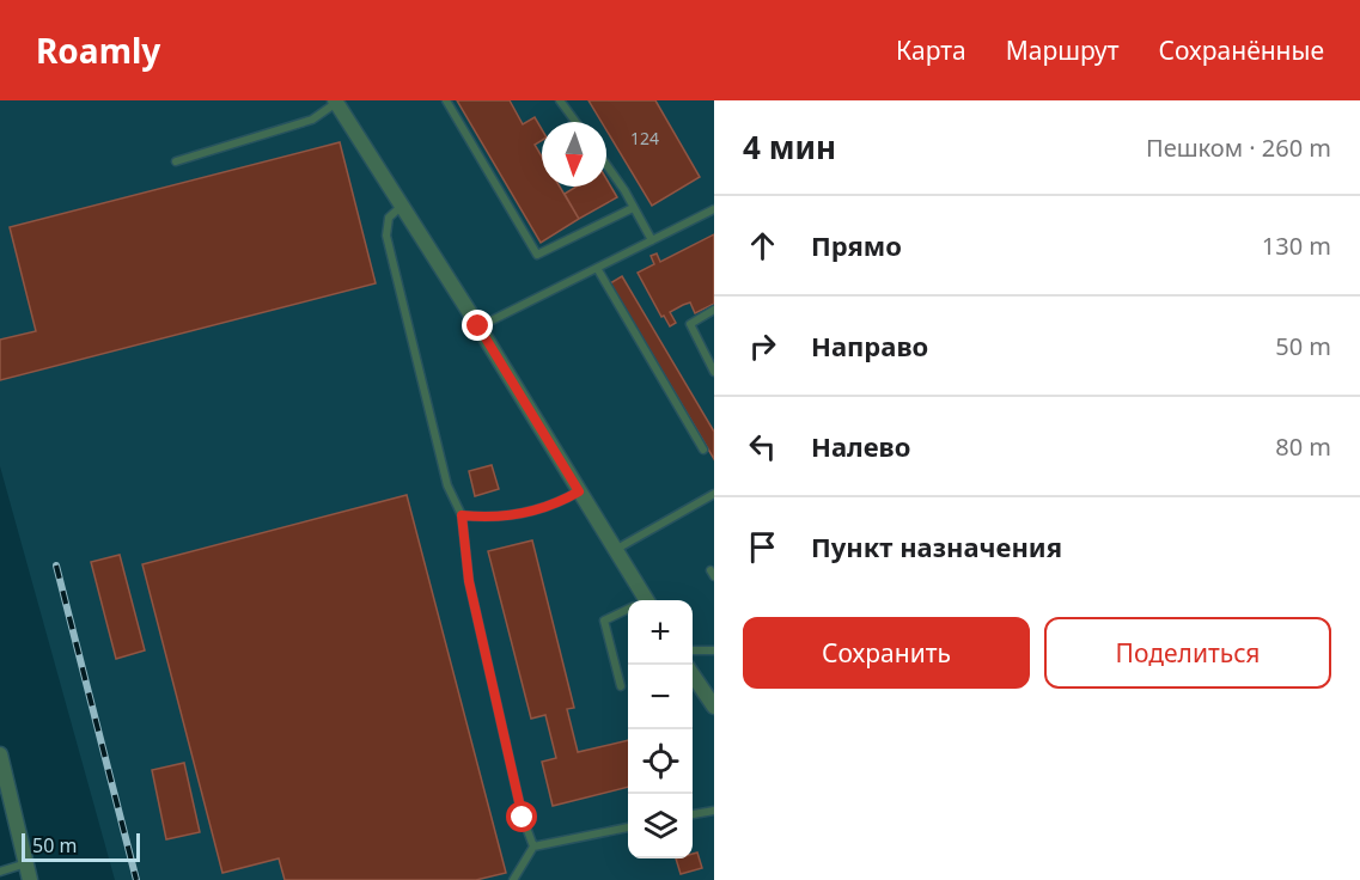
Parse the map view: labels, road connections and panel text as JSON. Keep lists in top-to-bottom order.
{
  "house_numbers": ["124"],
  "scale_bar": "50 m",
  "north": "bottom",
  "page": {
    "header": "Roamly",
    "nav": ["Карта", "Маршрут", "Сохранённые"],
    "heading": ["4 мин", "Пешком · 260 m"],
    "list": [
      ["Прямо", "130 m"],
      ["Направо", "50 m"],
      ["Налево", "80 m"],
      "Пункт назначения"
    ],
    "buttons": ["Сохранить", "Поделиться"],
    "map_buttons": ["+", "−"],
    "scale": "50 m"
  }
}
